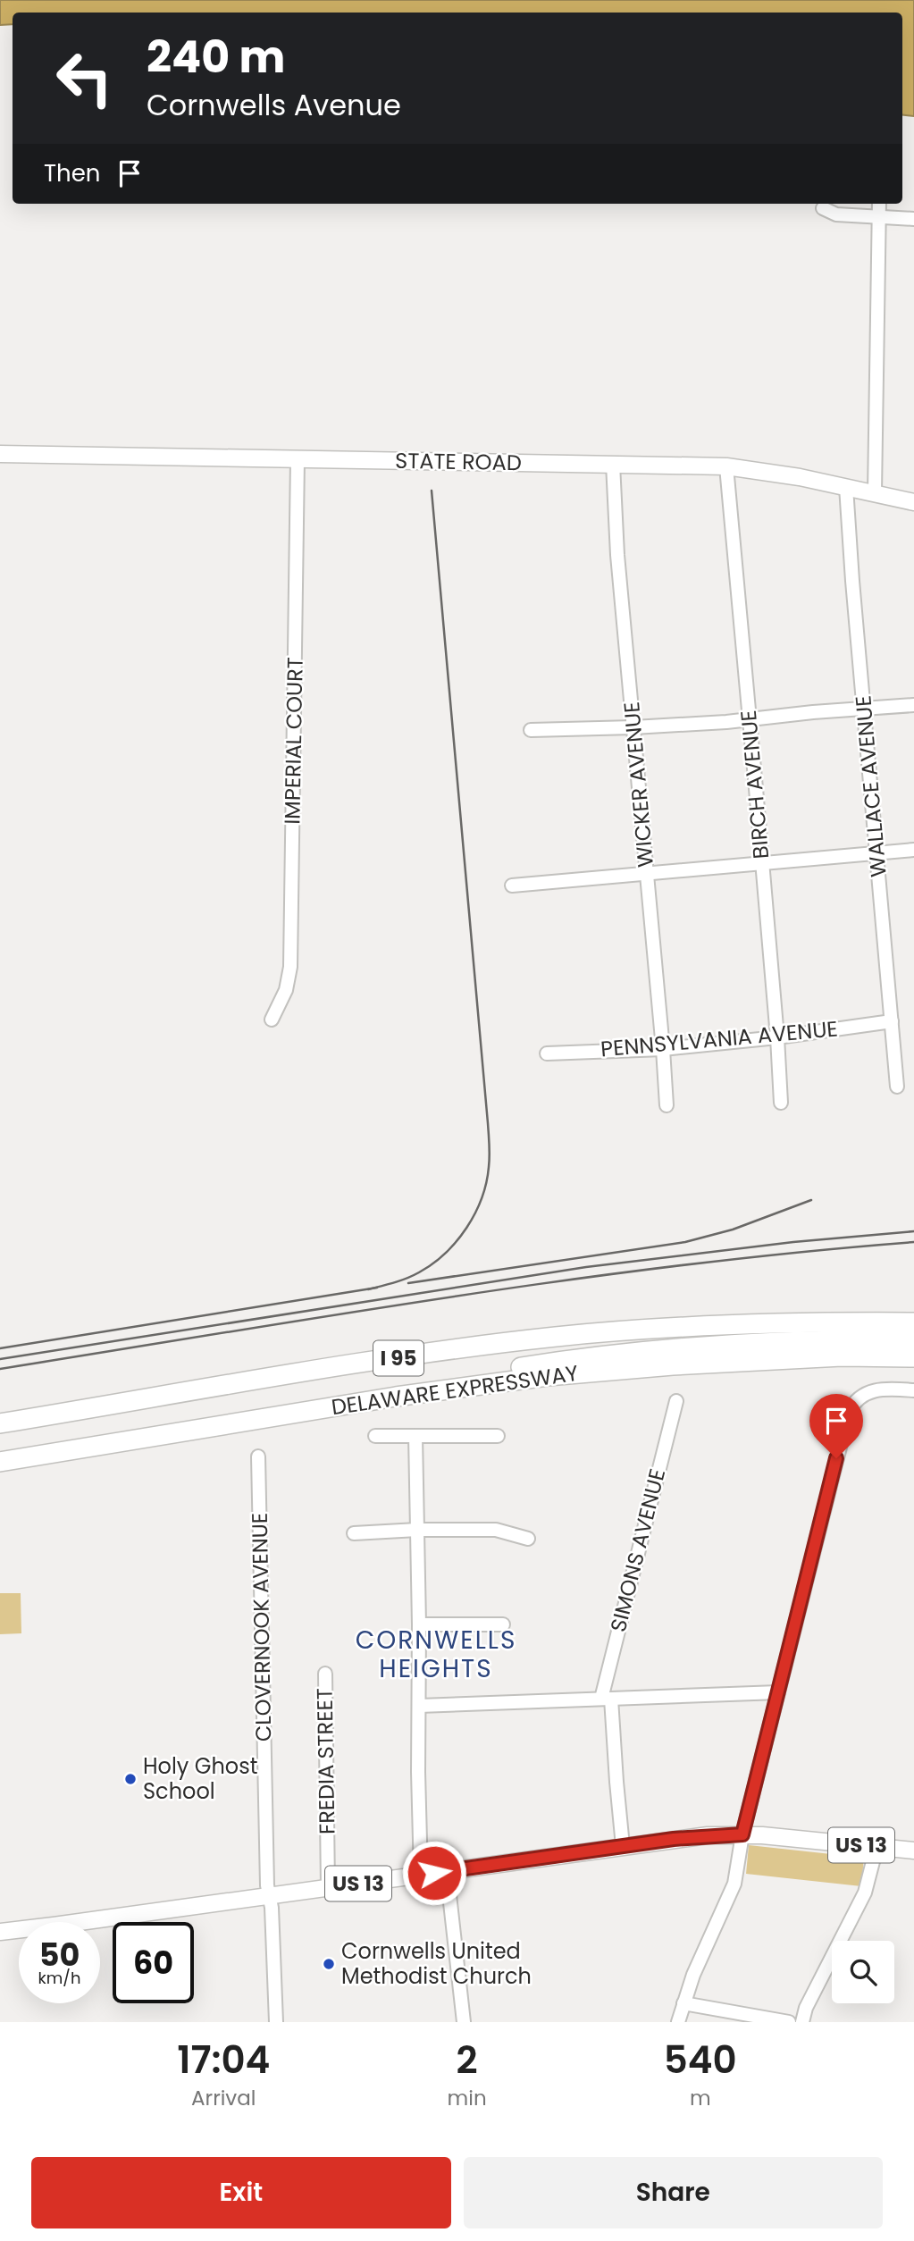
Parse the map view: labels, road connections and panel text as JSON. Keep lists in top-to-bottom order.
{
  "streets": {
    "highway": ["I 95", "DELAWARE EXPRESSWAY"],
    "main road": ["STATE ROAD", "US 13"],
    "street": [
      "IMPERIAL COURT",
      "WICKER AVENUE",
      "BIRCH AVENUE",
      "WALLACE AVENUE",
      "PENNSYLVANIA AVENUE",
      "SIMONS AVENUE",
      "CLOVERNOOK AVENUE",
      "FREDIA STREET"
    ]
  },
  "crossings": [
    ["STATE ROAD", "IMPERIAL COURT"],
    ["STATE ROAD", "WICKER AVENUE"],
    ["STATE ROAD", "BIRCH AVENUE"],
    ["STATE ROAD", "WALLACE AVENUE"],
    ["WICKER AVENUE", "PENNSYLVANIA AVENUE"],
    ["BIRCH AVENUE", "PENNSYLVANIA AVENUE"],
    ["WALLACE AVENUE", "PENNSYLVANIA AVENUE"],
    ["SIMONS AVENUE", "US 13"],
    ["CLOVERNOOK AVENUE", "US 13"],
    ["FREDIA STREET", "US 13"]
  ],
  "districts": ["CORNWELLS HEIGHTS"],
  "places": ["Holy Ghost School", "Cornwells United Methodist Church"],
  "page": {
    "turn": ["240 m", "Cornwells Avenue"],
    "then": "Then",
    "speed": "50 km/h",
    "limit": "60",
    "eta": [
      "17:04",
      "Arrival",
      "2",
      "min",
      "540",
      "m"
    ],
    "buttons": ["Exit", "Share"]
  }
}
